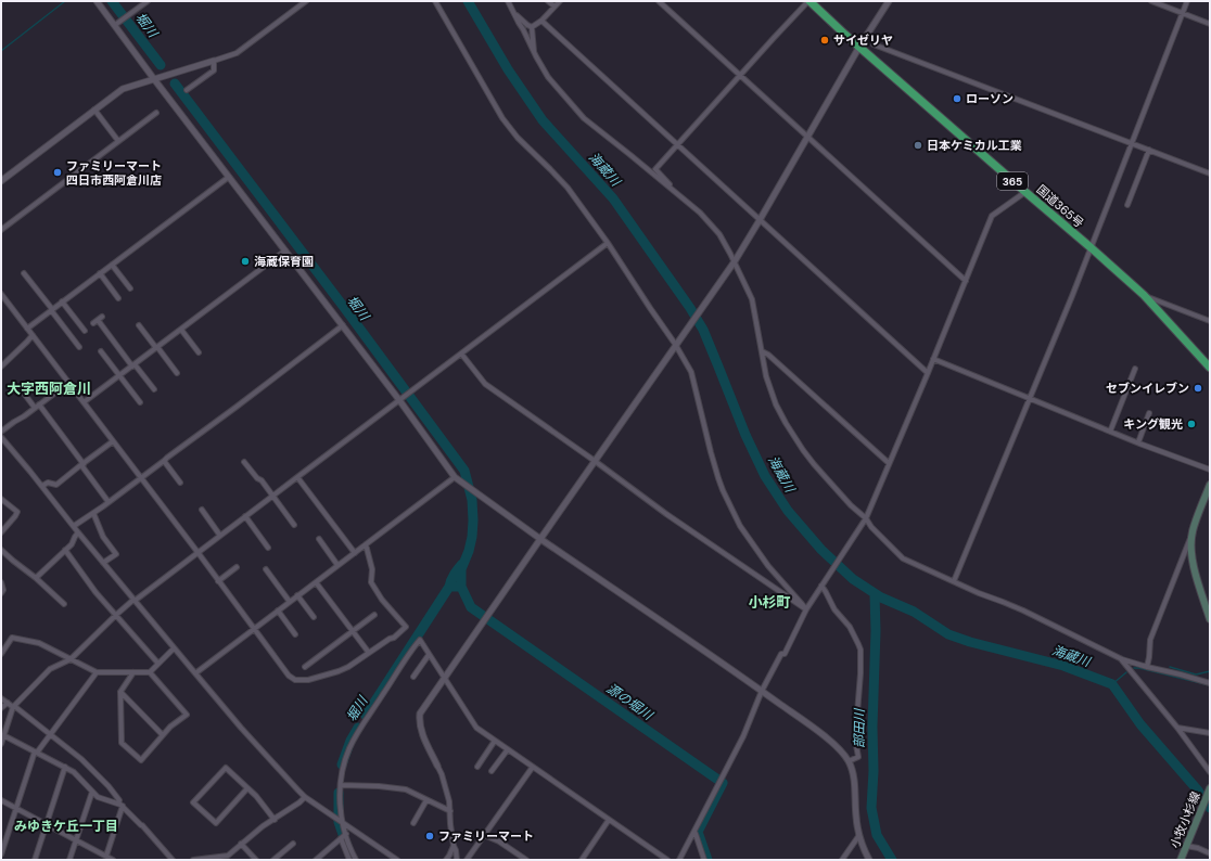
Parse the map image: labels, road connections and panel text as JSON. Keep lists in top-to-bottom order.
{
  "streets": {
    "highway": ["365", "国道365号"],
    "main road": ["小牧小杉線"]
  },
  "districts": ["大字西阿倉川", "小杉町", "みゆきケ丘一丁目"],
  "water": [
    "堀川",
    "海蔵川",
    "源の堀川",
    "部田川"
  ],
  "places": [
    "サイゼリヤ",
    "ローソン",
    "日本ケミカル工業",
    "ファミリーマート 四日市西阿倉川店",
    "海蔵保育園",
    "セブンイレブン",
    "キング観光",
    "ファミリーマート"
  ]
}
